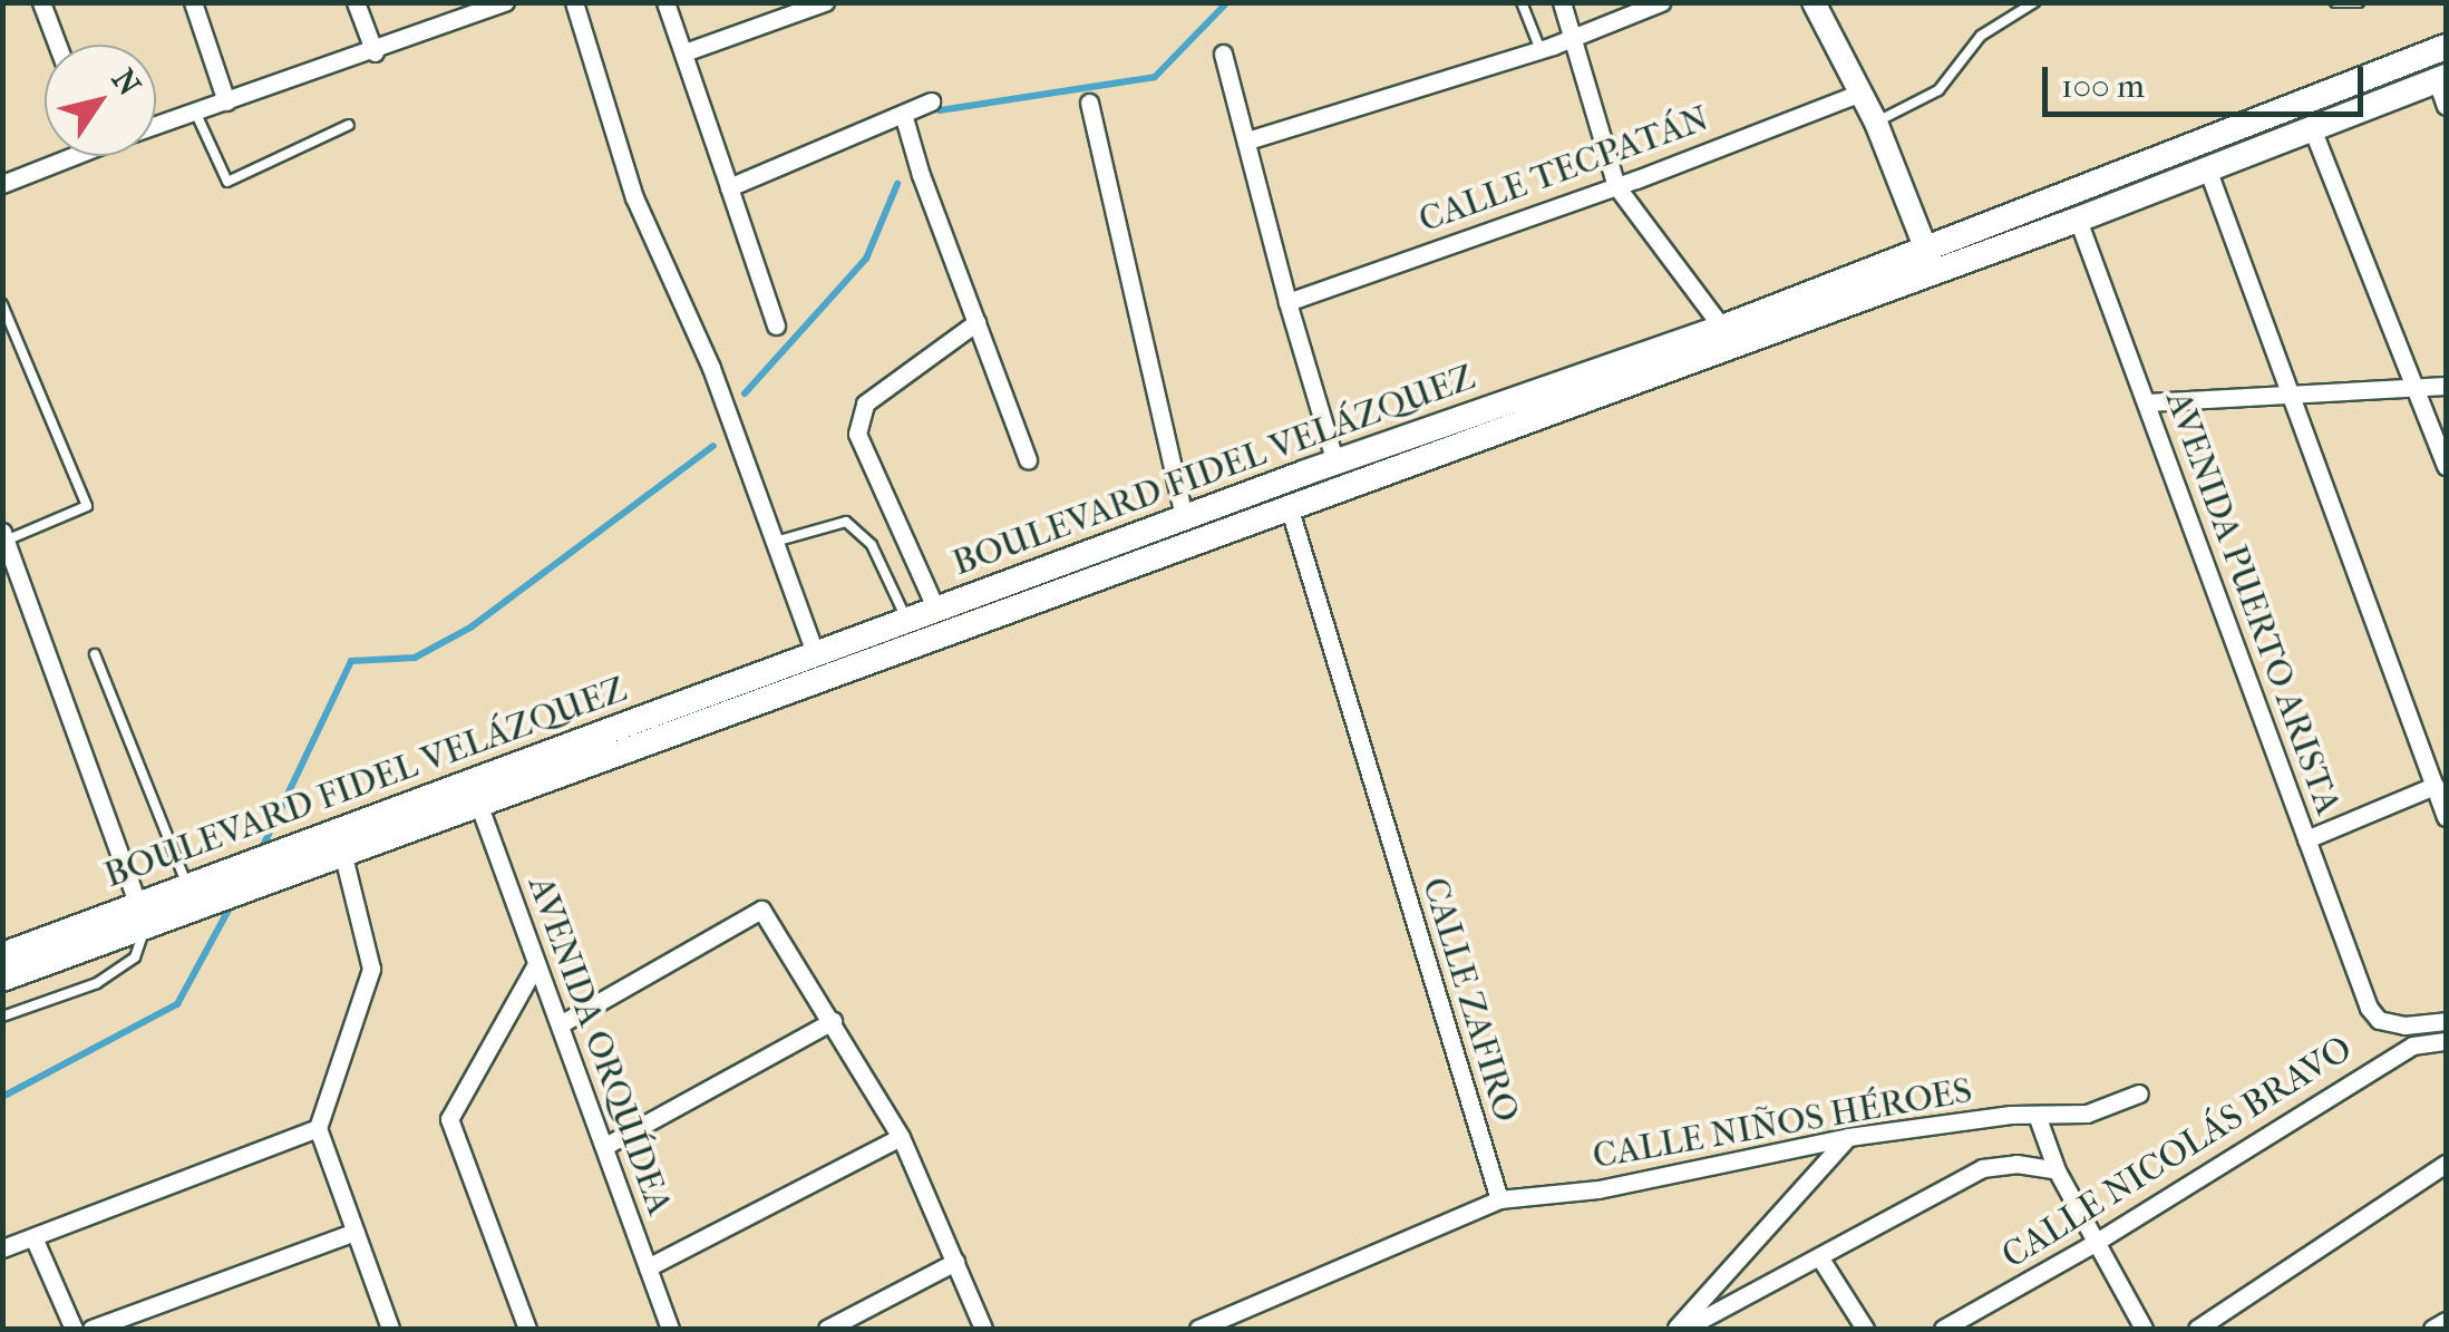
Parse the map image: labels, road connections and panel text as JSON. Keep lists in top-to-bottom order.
{
  "streets": {
    "main road": ["BOULEVARD FIDEL VELÁZQUEZ"],
    "street": [
      "CALLE TECPATÁN",
      "AVENIDA PUERTO ARISTA",
      "CALLE ZAFIRO",
      "AVENIDA ORQUÍDEA",
      "CALLE NIÑOS HÉROES",
      "CALLE NICOLÁS BRAVO"
    ]
  },
  "crossings": [
    ["BOULEVARD FIDEL VELÁZQUEZ", "AVENIDA PUERTO ARISTA"],
    ["BOULEVARD FIDEL VELÁZQUEZ", "CALLE ZAFIRO"],
    ["BOULEVARD FIDEL VELÁZQUEZ", "AVENIDA ORQUÍDEA"],
    ["CALLE ZAFIRO", "CALLE NIÑOS HÉROES"]
  ],
  "scale_bar": "100 m",
  "north": "top right"
}
